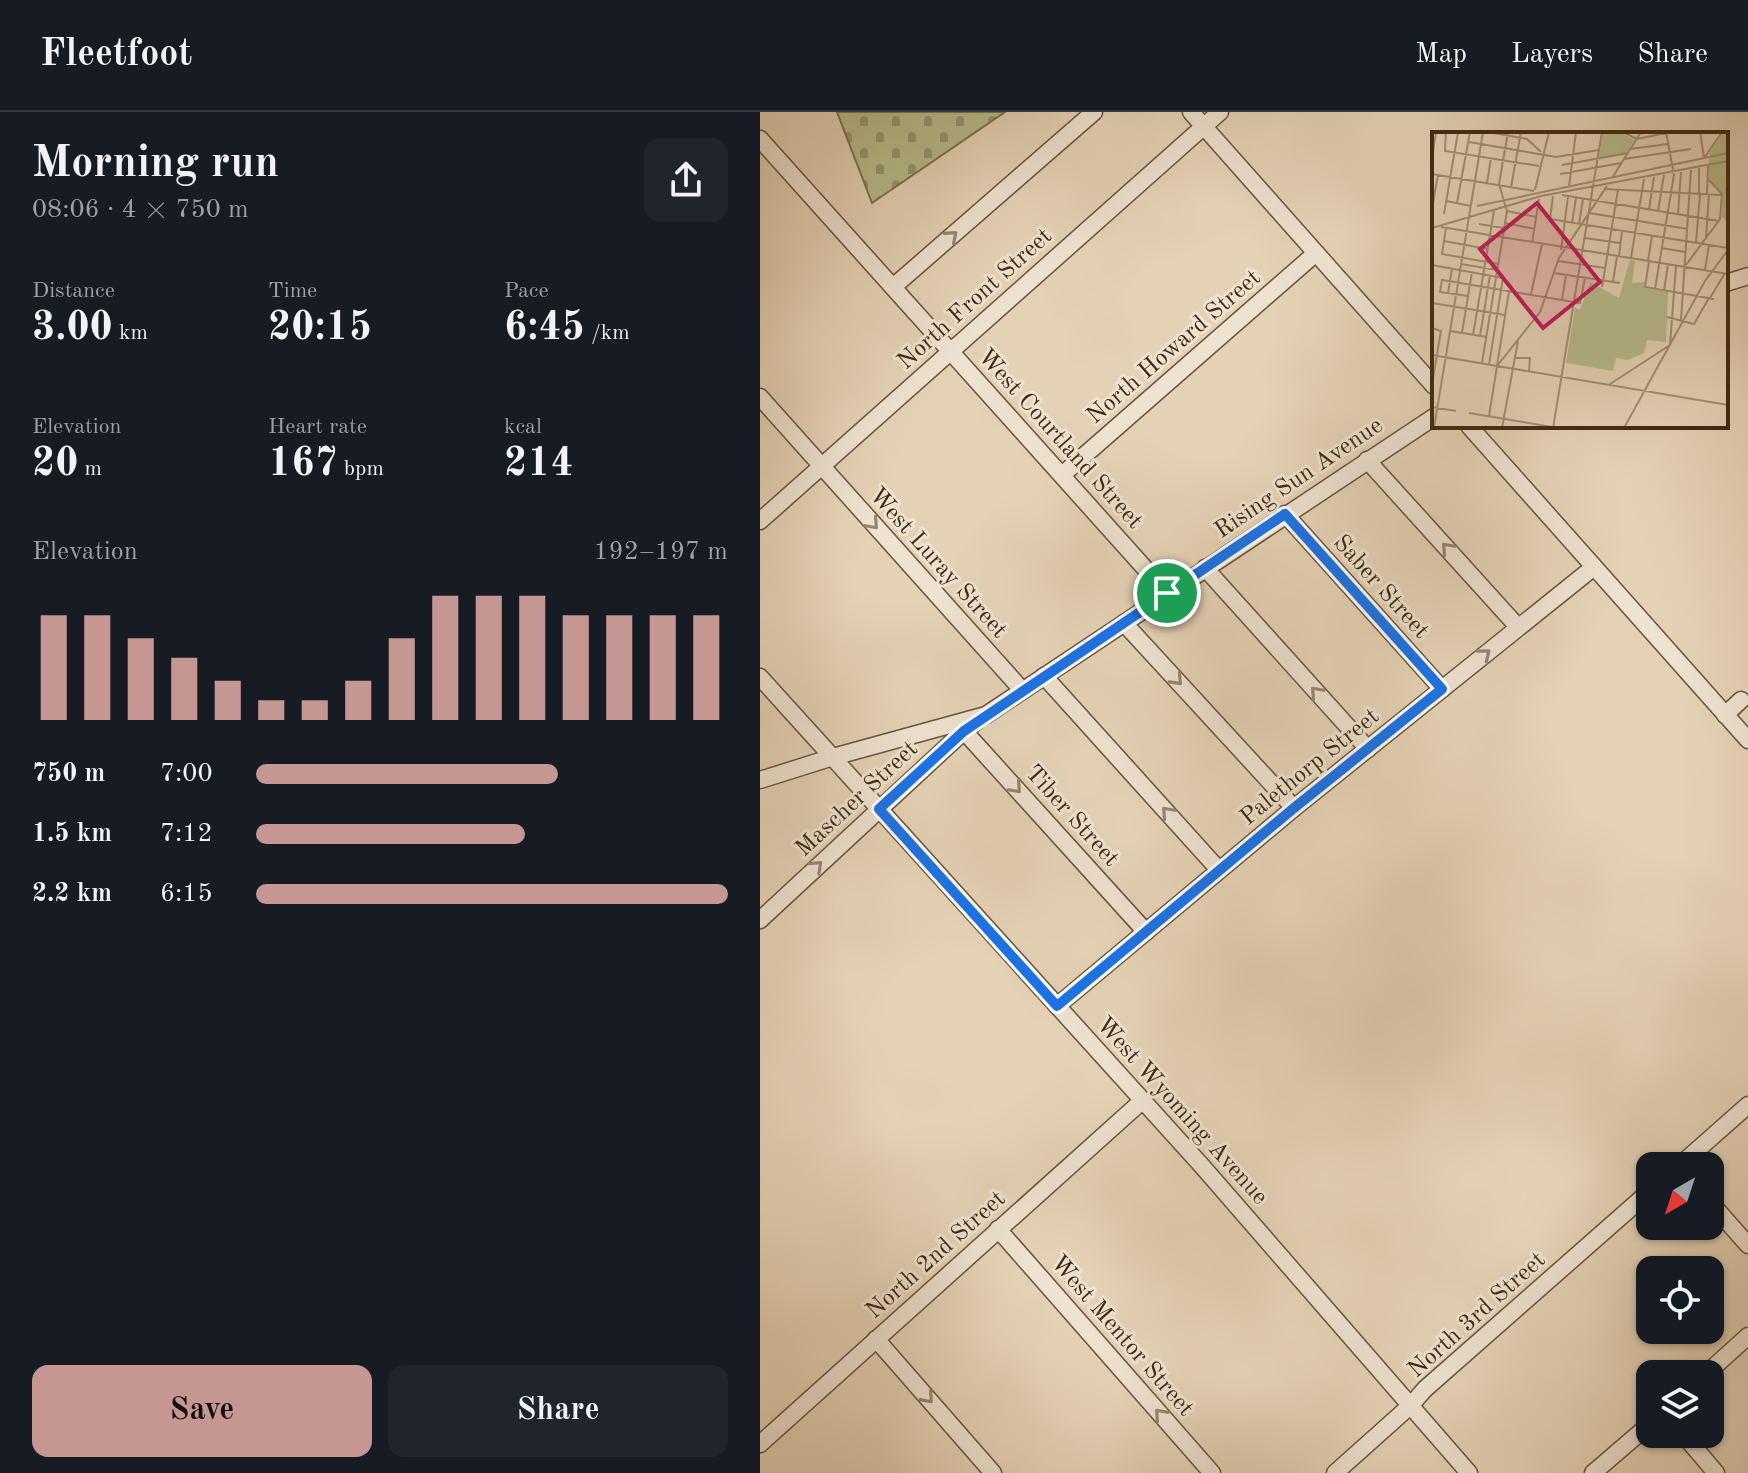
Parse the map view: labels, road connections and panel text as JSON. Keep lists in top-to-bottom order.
{
  "streets": {
    "street": [
      "North Front Street",
      "North Howard Street",
      "West Courtland Street",
      "Rising Sun Avenue",
      "West Luray Street",
      "Saber Street",
      "Palethorp Street",
      "Mascher Street",
      "Tiber Street",
      "West Wyoming Avenue",
      "North 2nd Street",
      "North 3rd Street",
      "West Mentor Street"
    ]
  },
  "crossings": [
    ["North Front Street", "West Courtland Street"],
    ["North Front Street", "West Luray Street"],
    ["North Howard Street", "West Courtland Street"],
    ["West Courtland Street", "Rising Sun Avenue"],
    ["Rising Sun Avenue", "West Luray Street"],
    ["Rising Sun Avenue", "Saber Street"],
    ["Rising Sun Avenue", "Mascher Street"],
    ["Rising Sun Avenue", "West Wyoming Avenue"],
    ["Saber Street", "Palethorp Street"],
    ["Palethorp Street", "Tiber Street"],
    ["Palethorp Street", "West Wyoming Avenue"],
    ["Mascher Street", "Tiber Street"],
    ["Mascher Street", "West Wyoming Avenue"],
    ["West Wyoming Avenue", "North 2nd Street"],
    ["West Wyoming Avenue", "North 3rd Street"],
    ["North 2nd Street", "West Mentor Street"]
  ],
  "one_way": ["West Luray Street", "Mascher Street", "West Mentor Street"],
  "north": "bottom left",
  "page": {
    "header": "Fleetfoot",
    "nav": ["Map", "Layers", "Share"],
    "heading": ["Morning run", "08:06 · 4 × 750 m"],
    "stats": [
      ["Distance", "3.00 km"],
      ["Time", "20:15"],
      ["Pace", "6:45 /km"],
      ["Elevation", "20 m"],
      ["Heart rate", "167 bpm"],
      ["kcal", "214"]
    ],
    "chart": ["Elevation", "192–197 m"],
    "list": [
      {
        "name": "750 m",
        "note": "7:00"
      },
      {
        "name": "1.5 km",
        "note": "7:12"
      },
      {
        "name": "2.2 km",
        "note": "6:15"
      }
    ],
    "buttons": ["Save", "Share"]
  }
}
